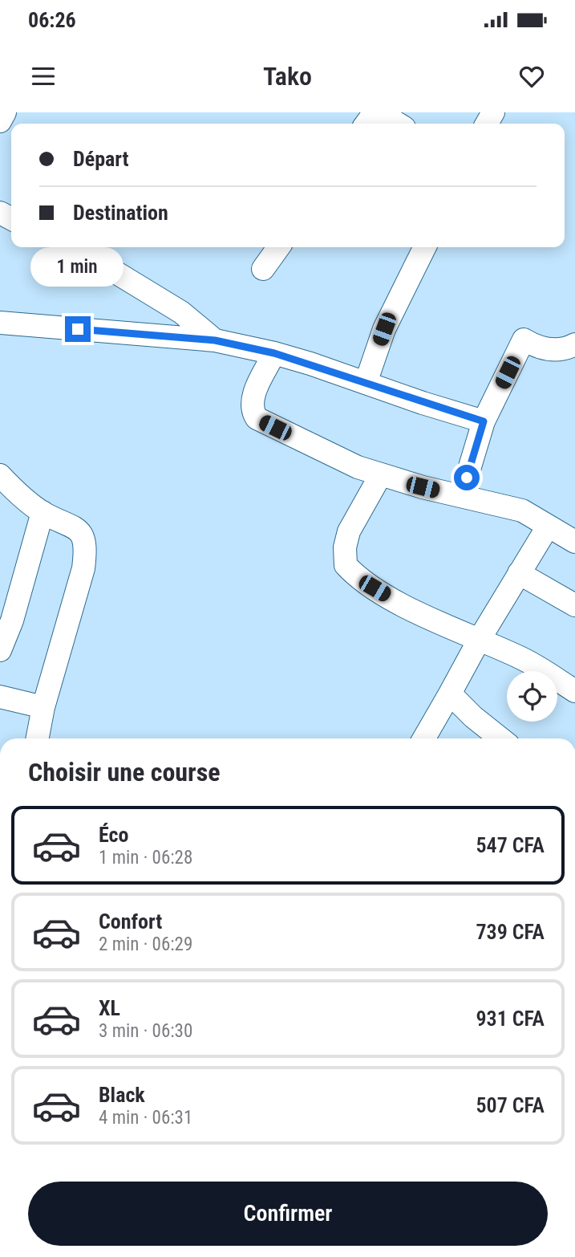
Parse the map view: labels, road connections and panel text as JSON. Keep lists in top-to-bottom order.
{
  "page": {
    "status": "06:26",
    "header": "Tako",
    "banner": ["Départ", "Destination"],
    "bubble": "1 min",
    "heading": "Choisir une course",
    "list": [
      {
        "name": "Éco",
        "note": "1 min · 06:28",
        "value": "547 CFA"
      },
      {
        "name": "Confort",
        "note": "2 min · 06:29",
        "value": "739 CFA"
      },
      {
        "name": "XL",
        "note": "3 min · 06:30",
        "value": "931 CFA"
      },
      {
        "name": "Black",
        "note": "4 min · 06:31",
        "value": "507 CFA"
      }
    ],
    "buttons": "Confirmer"
  }
}
